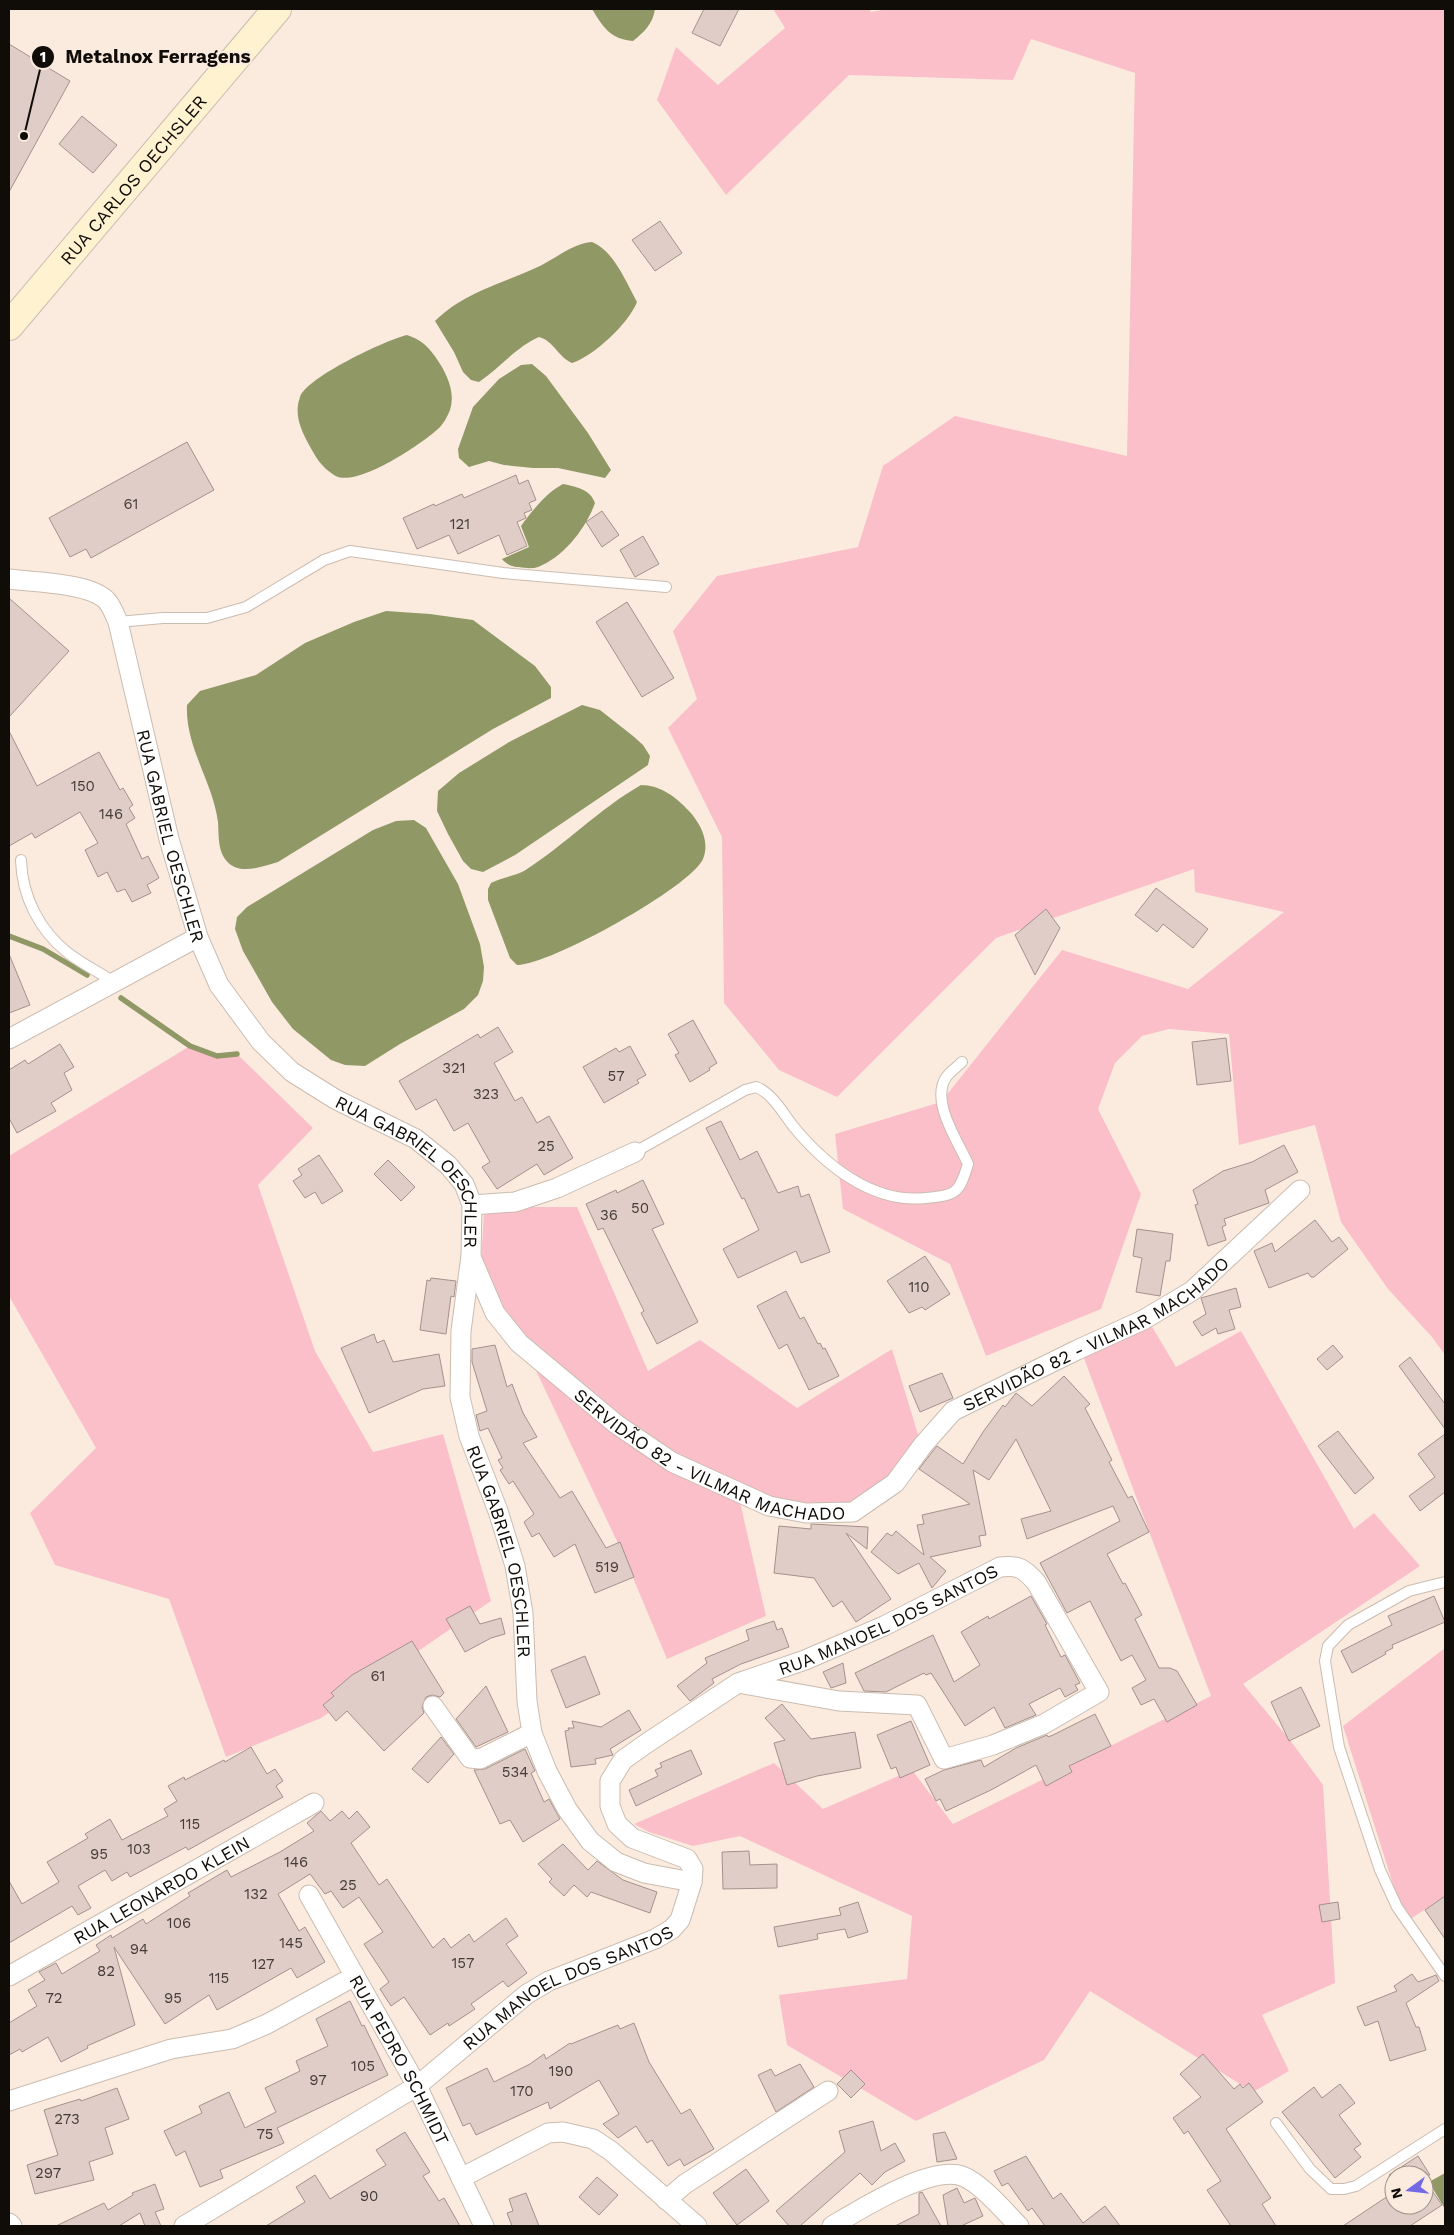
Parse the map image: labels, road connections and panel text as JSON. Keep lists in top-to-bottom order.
{
  "streets": {
    "main road": ["RUA CARLOS OECHSLER"],
    "street": [
      "RUA GABRIEL OESCHLER",
      "SERVIDÃO 82 - VILMAR MACHADO",
      "RUA MANOEL DOS SANTOS",
      "RUA LEONARDO KLEIN",
      "RUA PEDRO SCHMIDT"
    ]
  },
  "crossings": [
    ["RUA GABRIEL OESCHLER", "SERVIDÃO 82 - VILMAR MACHADO"],
    ["RUA GABRIEL OESCHLER", "RUA MANOEL DOS SANTOS"],
    ["RUA MANOEL DOS SANTOS", "RUA PEDRO SCHMIDT"]
  ],
  "places": ["Metalnox Ferragens"],
  "house_numbers": [
    "61",
    "121",
    "150",
    "146",
    "321",
    "57",
    "323",
    "25",
    "50",
    "36",
    "110",
    "519",
    "61",
    "534",
    "115",
    "103",
    "95",
    "146",
    "25",
    "132",
    "106",
    "145",
    "94",
    "157",
    "127",
    "82",
    "115",
    "72",
    "95",
    "105",
    "190",
    "97",
    "170",
    "273",
    "75",
    "297",
    "90"
  ],
  "north": "left"
}
